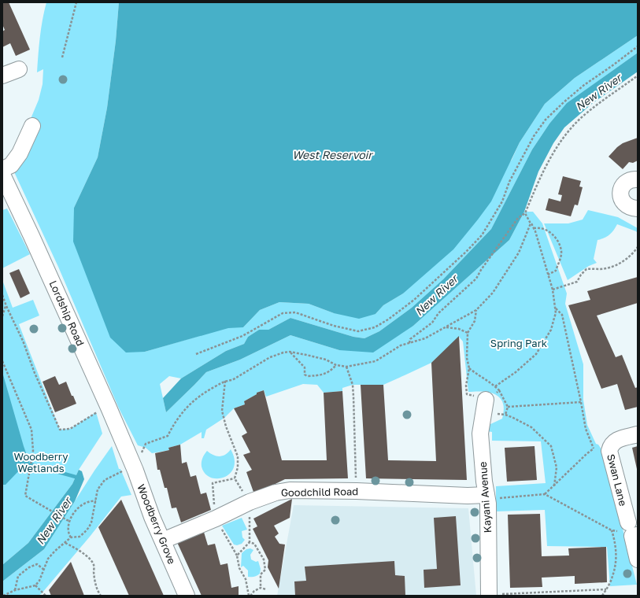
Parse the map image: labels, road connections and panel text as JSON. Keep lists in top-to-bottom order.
{
  "streets": {
    "street": [
      "Lordship Road",
      "Swan Lane",
      "Goodchild Road",
      "Kayani Avenue",
      "Woodberry Grove"
    ]
  },
  "crossings": [
    ["Lordship Road", "Woodberry Grove"],
    ["Goodchild Road", "Kayani Avenue"],
    ["Goodchild Road", "Woodberry Grove"]
  ],
  "water": ["New River", "West Reservoir"],
  "parks": ["Spring Park", "Woodberry Wetlands"]
}
